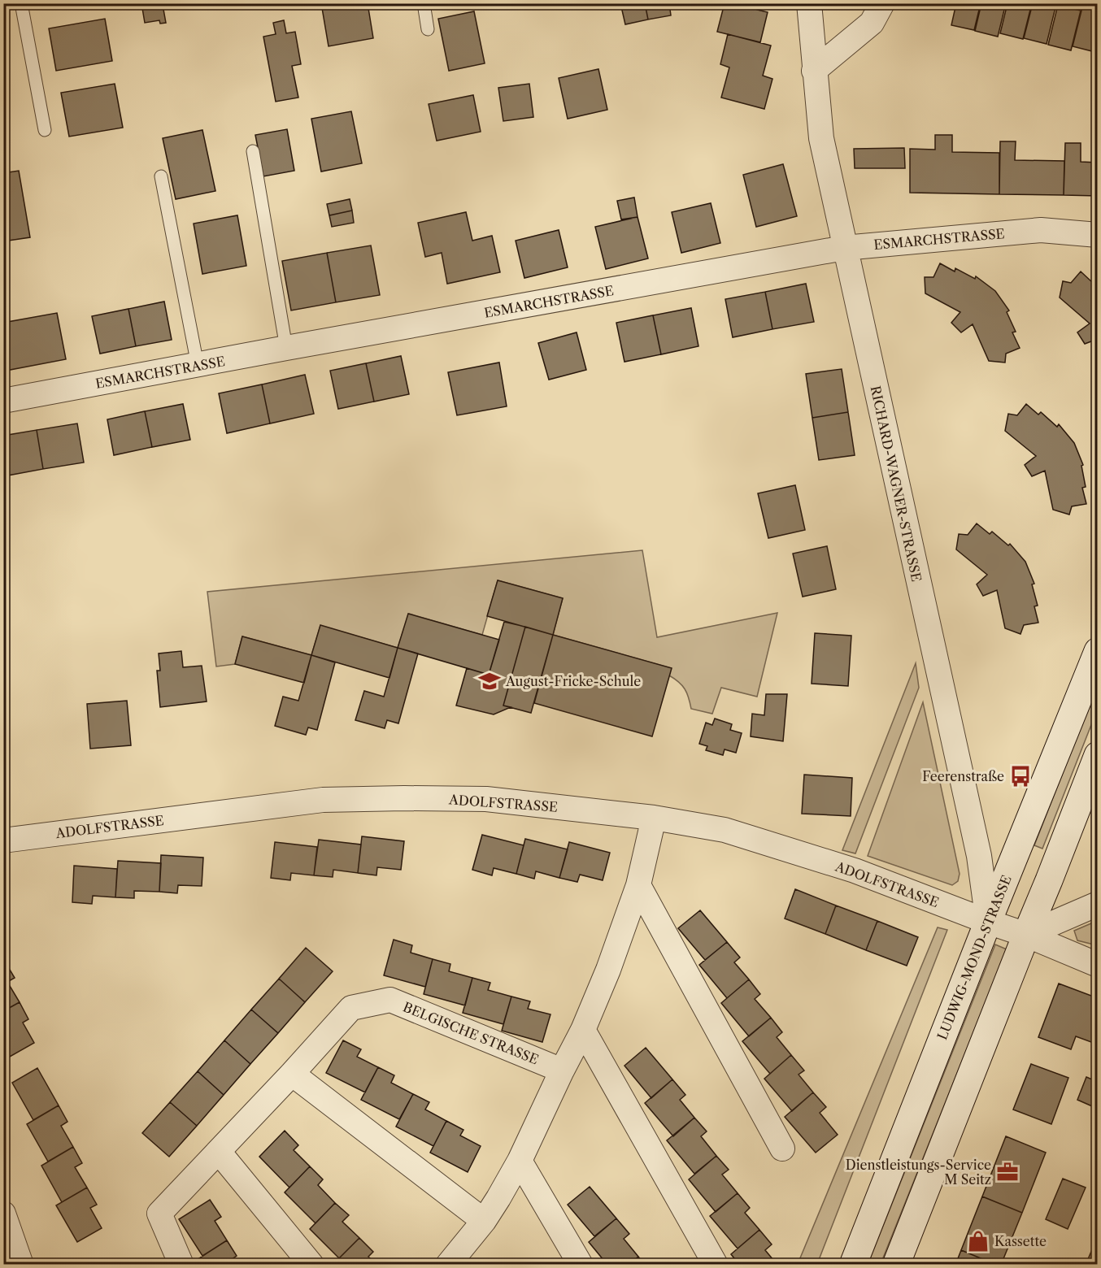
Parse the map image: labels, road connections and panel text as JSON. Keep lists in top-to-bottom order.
{
  "streets": {
    "main road": ["LUDWIG-MOND-STRASSE"],
    "street": [
      "ESMARCHSTRASSE",
      "RICHARD-WAGNER-STRASSE",
      "ADOLFSTRASSE",
      "BELGISCHE STRASSE"
    ]
  },
  "crossings": [
    ["ESMARCHSTRASSE", "RICHARD-WAGNER-STRASSE"],
    ["RICHARD-WAGNER-STRASSE", "ADOLFSTRASSE"],
    ["RICHARD-WAGNER-STRASSE", "LUDWIG-MOND-STRASSE"],
    ["ADOLFSTRASSE", "LUDWIG-MOND-STRASSE"]
  ],
  "places": {
    "school or university": ["August-Fricke-Schule"],
    "bus stop": ["Feerenstraße"],
    "office": ["Dienstleistungs-Service M Seitz"],
    "shop": ["Kassette"]
  }
}
